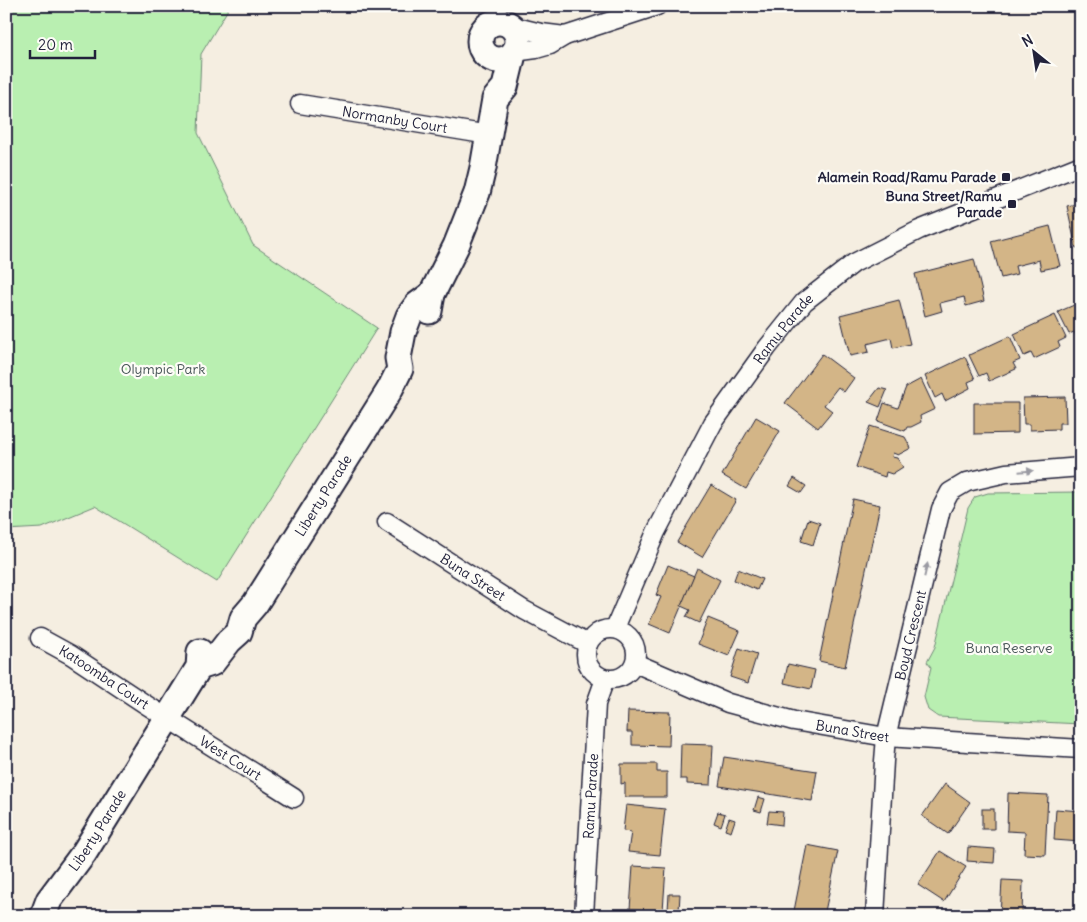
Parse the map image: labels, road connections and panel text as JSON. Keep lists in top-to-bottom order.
{
  "streets": {
    "street": [
      "Normanby Court",
      "Ramu Parade",
      "Liberty Parade",
      "Buna Street",
      "Boyd Crescent",
      "Katoomba Court",
      "West Court"
    ]
  },
  "crossings": [
    ["Normanby Court", "Liberty Parade"],
    ["Ramu Parade", "Buna Street"],
    ["Liberty Parade", "Katoomba Court"],
    ["Liberty Parade", "West Court"],
    ["Buna Street", "Boyd Crescent"],
    ["Katoomba Court", "West Court"]
  ],
  "one_way": ["Boyd Crescent"],
  "parks": ["Olympic Park", "Buna Reserve"],
  "places": {
    "transit": ["Alamein Road/Ramu Parade", "Buna Street/Ramu Parade"]
  },
  "scale_bar": "20 m",
  "north": "top left"
}
